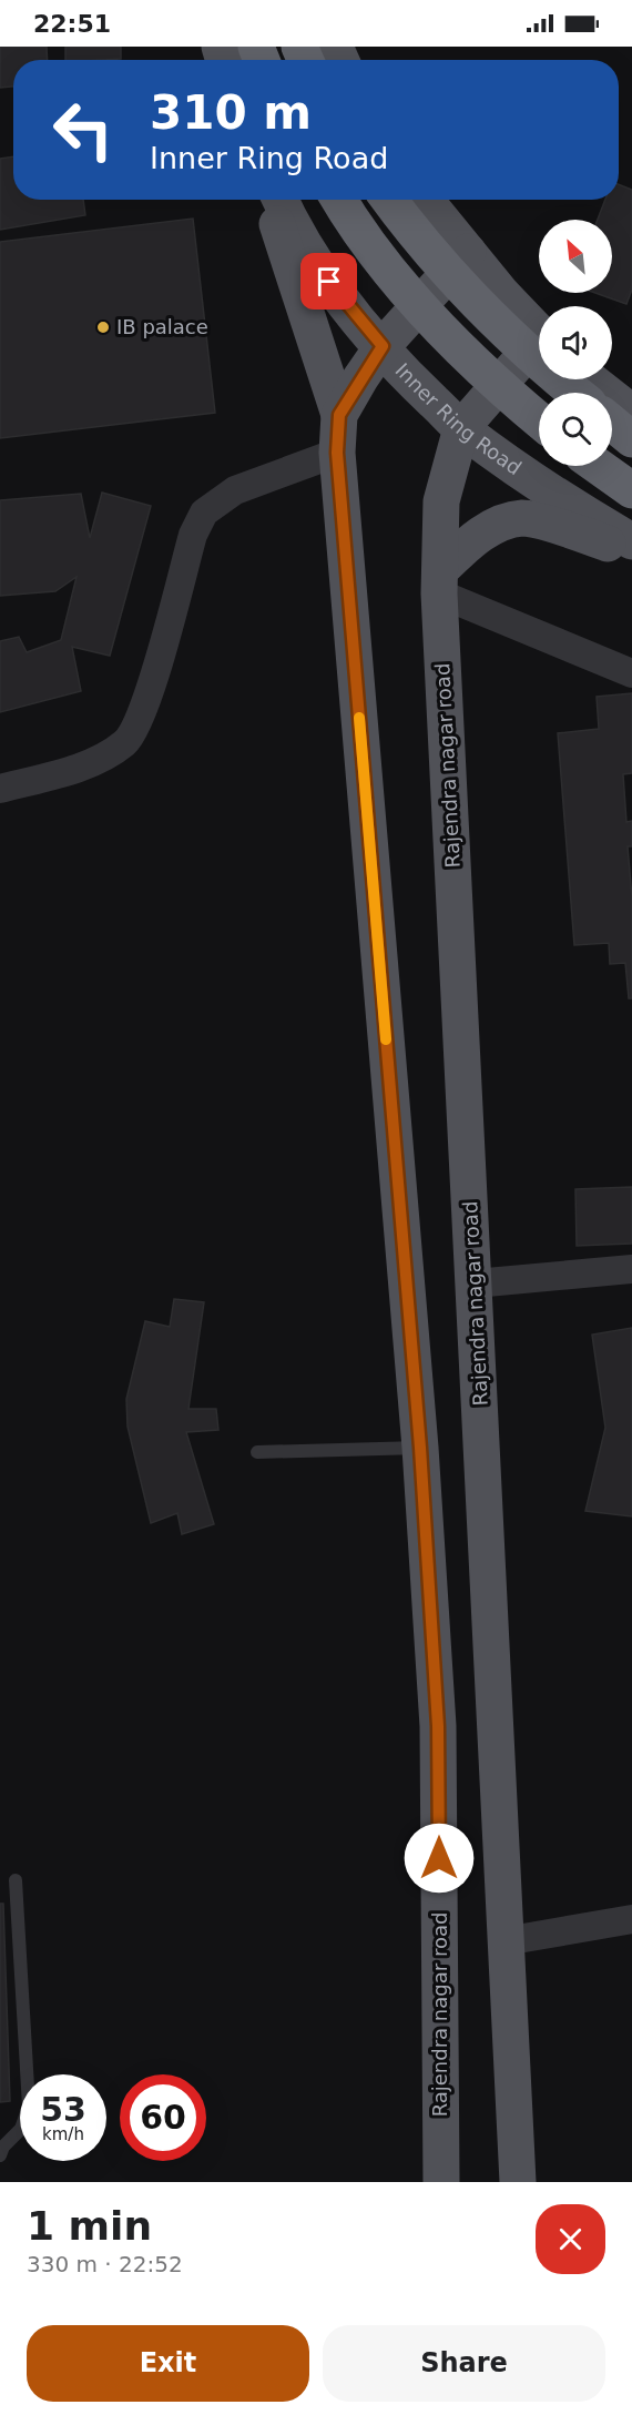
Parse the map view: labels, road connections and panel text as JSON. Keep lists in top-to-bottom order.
{
  "streets": {
    "main road": ["Inner Ring Road", "Rajendra nagar road"]
  },
  "crossings": [
    ["Inner Ring Road", "Rajendra nagar road"]
  ],
  "places": ["IB palace"],
  "north": "top left",
  "page": {
    "status": "22:51",
    "turn": ["310 m", "Inner Ring Road"],
    "speed": "53 km/h",
    "limit": "60",
    "heading": ["1 min", "330 m · 22:52"],
    "buttons": ["Exit", "Share"]
  }
}
